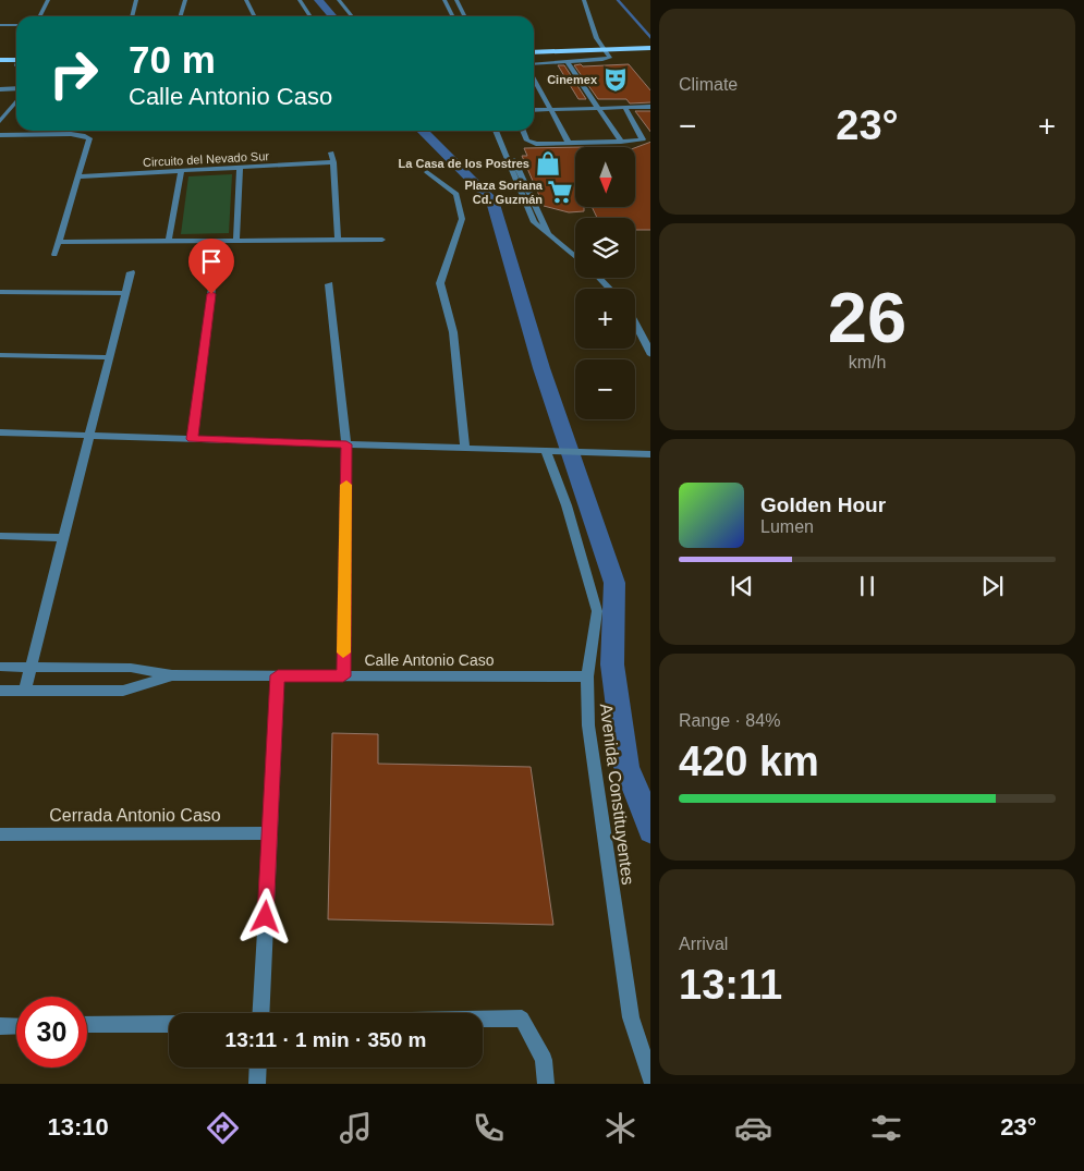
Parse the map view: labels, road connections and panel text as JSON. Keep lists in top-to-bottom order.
{
  "streets": {
    "street": [
      "Circuito del Nevado Sur",
      "Calle Antonio Caso",
      "Avenida Constituyentes",
      "Cerrada Antonio Caso"
    ]
  },
  "crossings": [
    ["Calle Antonio Caso", "Avenida Constituyentes"]
  ],
  "places": {
    "theatre": ["Cinemex"],
    "shop": ["La Casa de los Postres"],
    "supermarket": ["Plaza Soriana Cd. Guzmán"]
  },
  "north": "bottom",
  "page": {
    "tile": [
      "Climate",
      ["26", "km/h"],
      ["Range · 84%", "420 km"],
      ["Arrival", "13:11"]
    ],
    "turn": ["70 m", "Calle Antonio Caso"],
    "heat": ["−", "23°", "+"],
    "map_buttons": ["+", "−"],
    "song": ["Golden Hour", "Lumen"],
    "limit": "30",
    "trip": "13:11 · 1 min · 350 m",
    "tabs": ["13:10", "23°"]
  }
}
